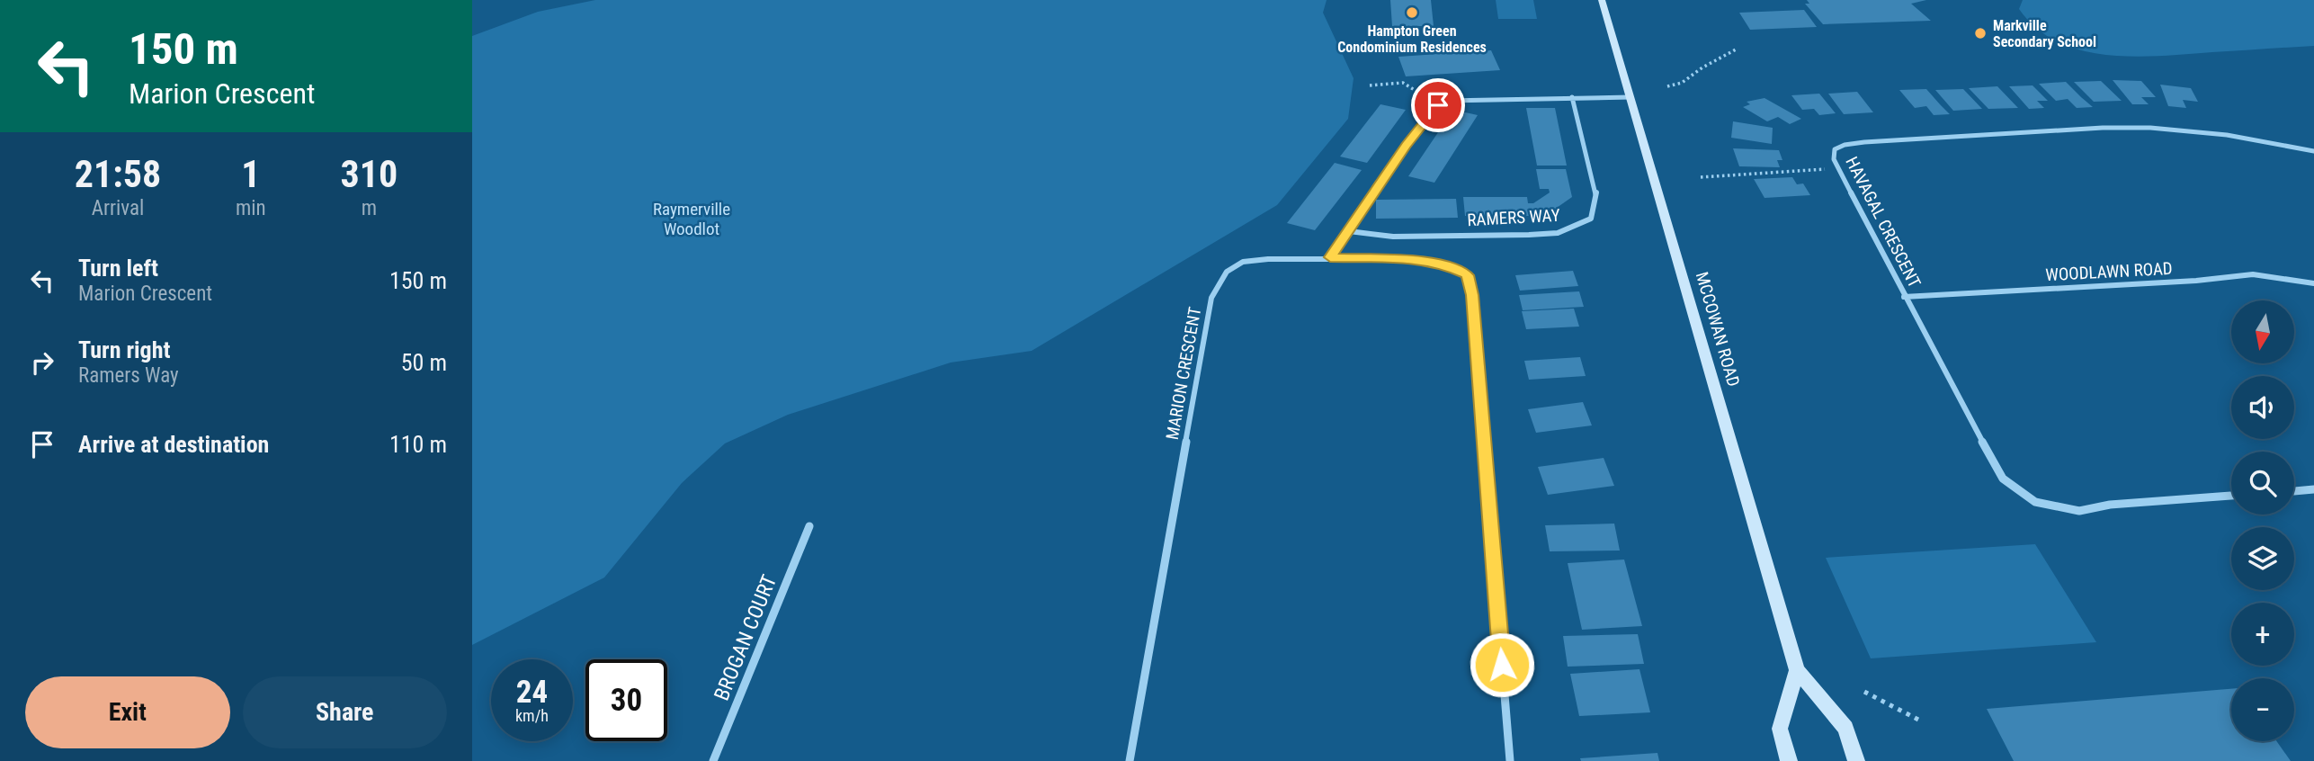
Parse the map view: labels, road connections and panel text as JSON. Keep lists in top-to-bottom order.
{
  "streets": {
    "main road": ["MCCOWAN ROAD"],
    "street": [
      "RAMERS WAY",
      "HAVAGAL CRESCENT",
      "WOODLAWN ROAD",
      "MARION CRESCENT",
      "BROGAN COURT"
    ]
  },
  "crossings": [
    ["HAVAGAL CRESCENT", "WOODLAWN ROAD"]
  ],
  "parks": ["Raymerville Woodlot"],
  "places": ["Hampton Green Condominium Residences", "Markville Secondary School"],
  "north": "bottom",
  "page": {
    "turn": ["150 m", "Marion Crescent"],
    "eta": [
      "21:58",
      "Arrival",
      "1",
      "min",
      "310",
      "m"
    ],
    "list": [
      {
        "name": "Turn left",
        "note": "Marion Crescent",
        "value": "150 m"
      },
      {
        "name": "Turn right",
        "note": "Ramers Way",
        "value": "50 m"
      },
      {
        "name": "Arrive at destination",
        "value": "110 m"
      }
    ],
    "map_buttons": ["+", "−"],
    "speed": "24 km/h",
    "limit": "30",
    "buttons": ["Exit", "Share"]
  }
}
